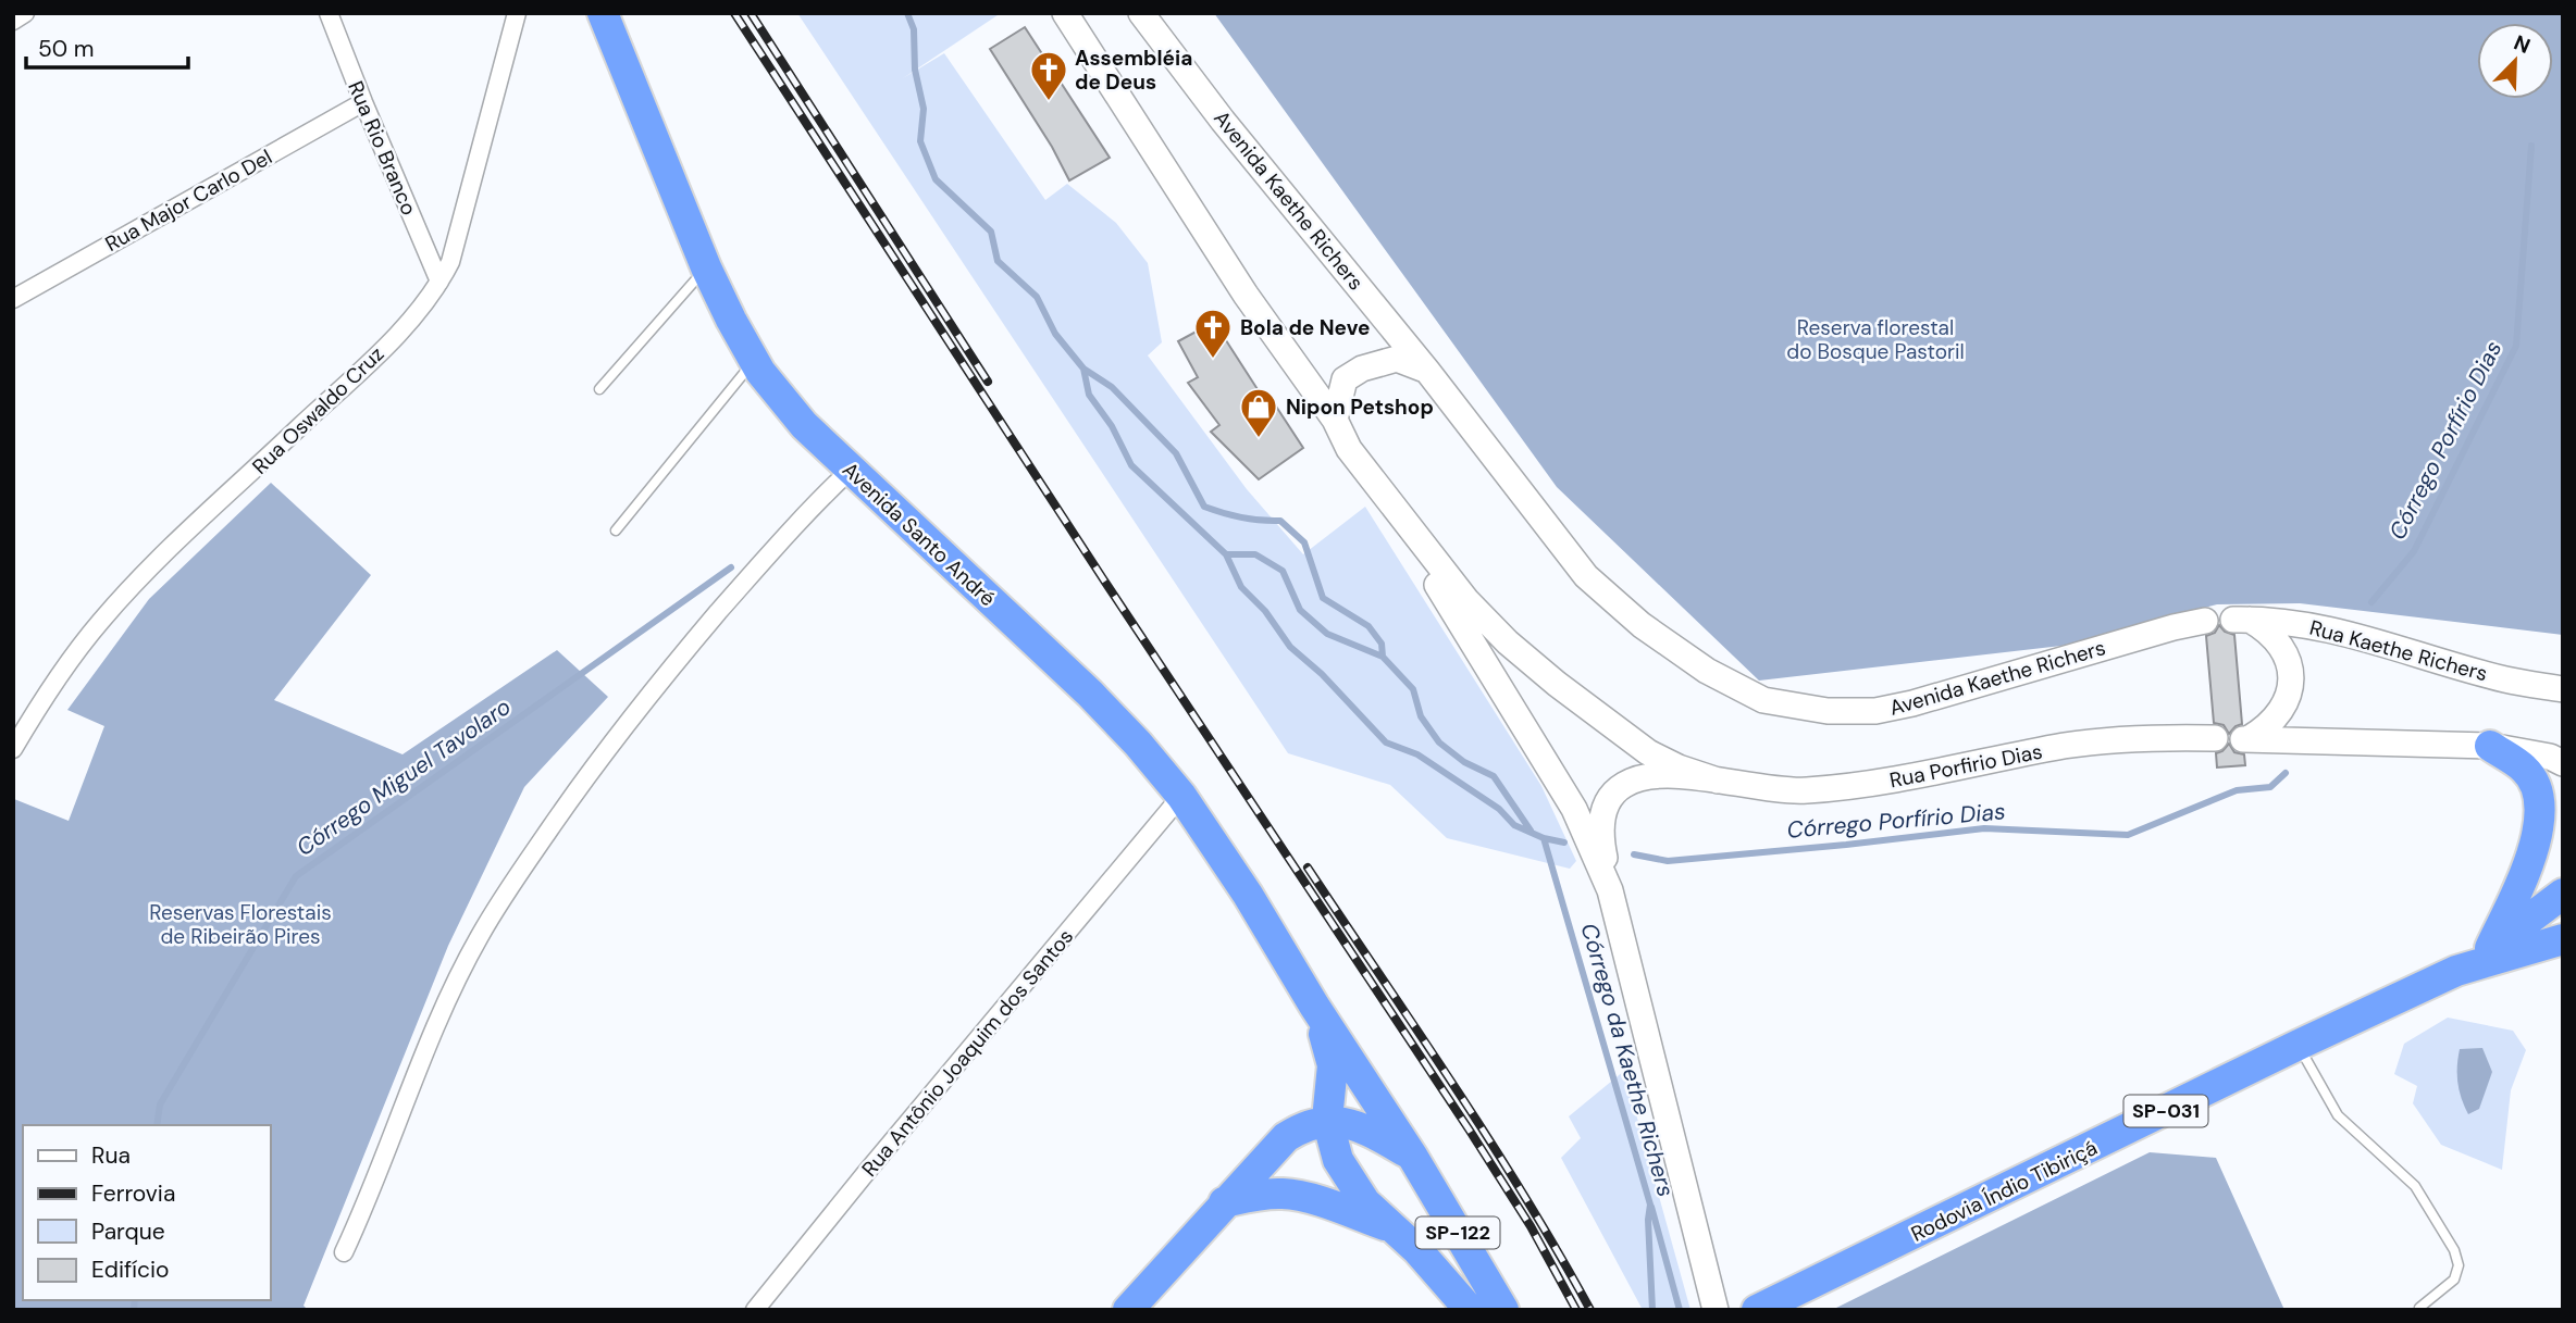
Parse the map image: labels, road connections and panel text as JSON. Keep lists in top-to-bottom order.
{
  "streets": {
    "highway": [
      "Avenida Santo André",
      "SP-031",
      "Rodovia Índio Tibiriçá",
      "SP-122"
    ],
    "main road": ["Avenida Kaethe Richers", "Rua Kaethe Richers", "Rua Porfirio Dias"],
    "street": [
      "Rua Rio Branco",
      "Rua Major Carlo Del",
      "Rua Oswaldo Cruz",
      "Rua Antônio Joaquim dos Santos"
    ]
  },
  "crossings": [
    ["Rua Rio Branco", "Rua Major Carlo Del"],
    ["Rua Rio Branco", "Rua Oswaldo Cruz"],
    ["Avenida Santo André", "Rua Antônio Joaquim dos Santos"],
    ["Avenida Santo André", "SP-122"]
  ],
  "water": ["Córrego Porfírio Dias", "Córrego Miguel Tavolaro", "Córrego da Kaethe Richers"],
  "parks": ["Reserva florestal do Bosque Pastoril", "Reservas Florestais de Ribeirão Pires"],
  "places": {
    "church": ["Assembléia de Deus", "Bola de Neve"],
    "shop": ["Nipon Petshop"]
  },
  "legend": [
    "Rua",
    "Ferrovia",
    "Parque",
    "Edifício"
  ],
  "scale_bar": "50 m",
  "north": "top right"
}
